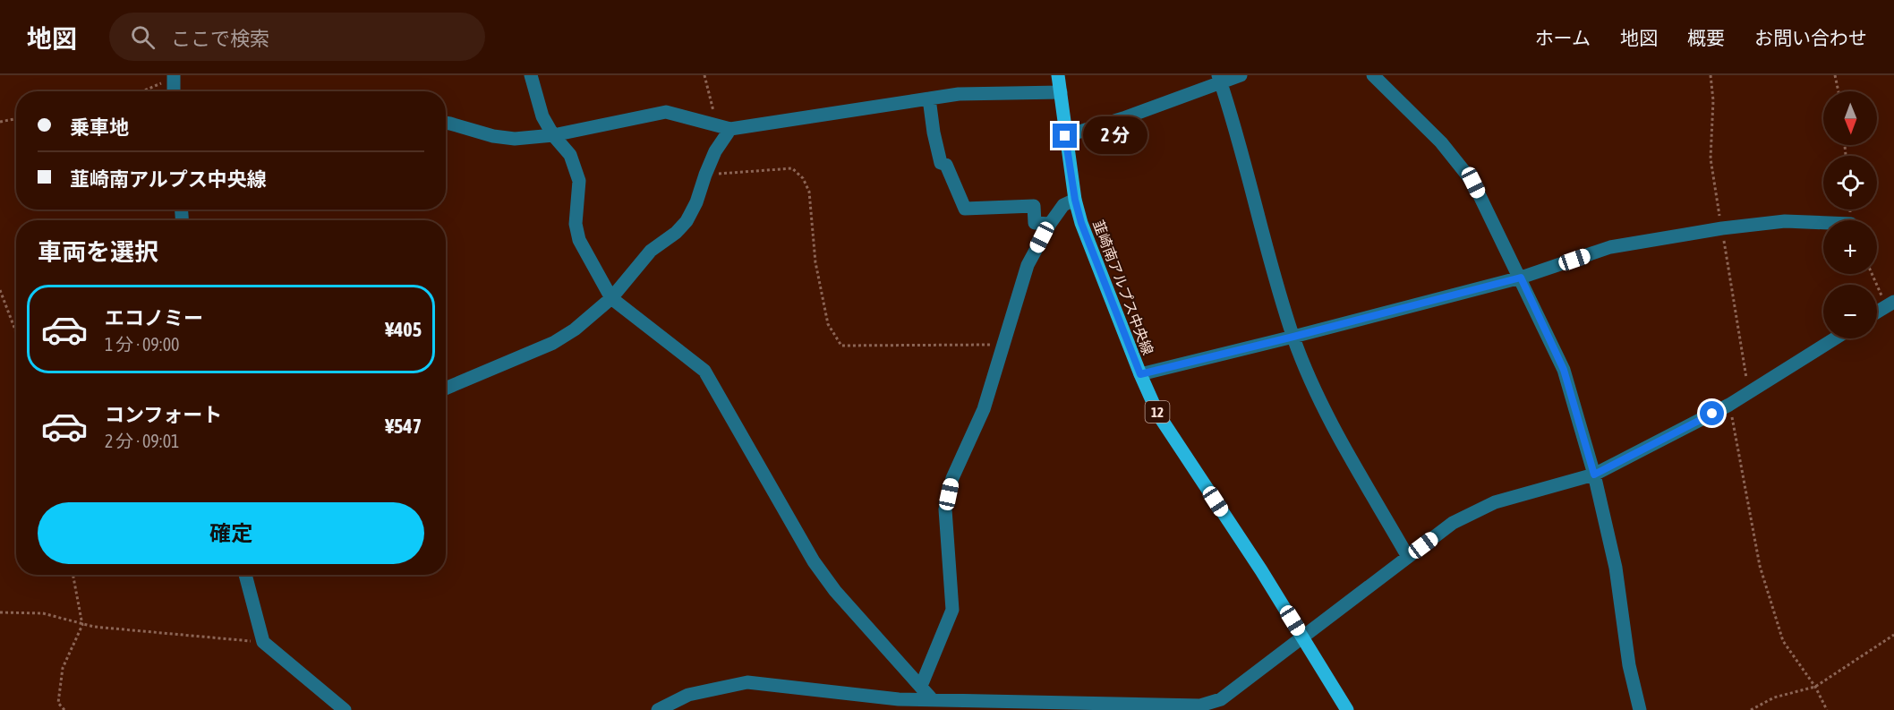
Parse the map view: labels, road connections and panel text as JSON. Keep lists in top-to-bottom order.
{
  "streets": {
    "main road": ["韮崎南アルプス中央線", "12"]
  },
  "north": "bottom",
  "page": {
    "header": "地図",
    "search": "ここで検索",
    "nav": [
      "ホーム",
      "地図",
      "概要",
      "お問い合わせ"
    ],
    "map_buttons": ["+", "−"],
    "banner": ["乗車地", "韮崎南アルプス中央線"],
    "bubble": "2 分",
    "heading": "車両を選択",
    "list": [
      {
        "name": "エコノミー",
        "note": "1 分 · 09:00",
        "value": "¥405"
      },
      {
        "name": "コンフォート",
        "note": "2 分 · 09:01",
        "value": "¥547"
      }
    ],
    "buttons": "確定"
  }
}
